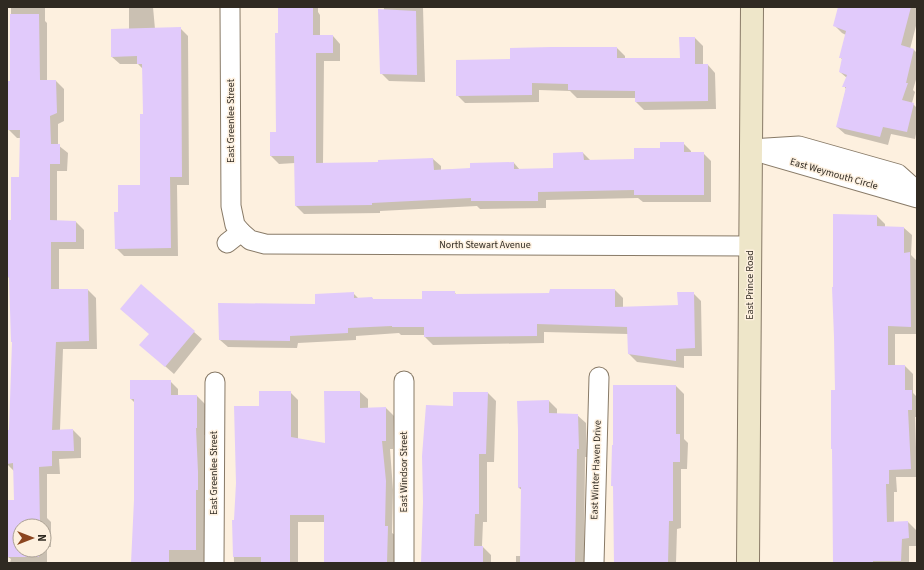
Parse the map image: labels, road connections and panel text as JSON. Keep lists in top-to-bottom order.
{
  "streets": {
    "main road": ["East Prince Road"],
    "street": [
      "East Greenlee Street",
      "East Weymouth Circle",
      "North Stewart Avenue",
      "East Winter Haven Drive",
      "East Windsor Street"
    ]
  },
  "crossings": [
    ["East Greenlee Street", "North Stewart Avenue"],
    ["East Weymouth Circle", "East Prince Road"],
    ["North Stewart Avenue", "East Prince Road"]
  ],
  "north": "right"
}
